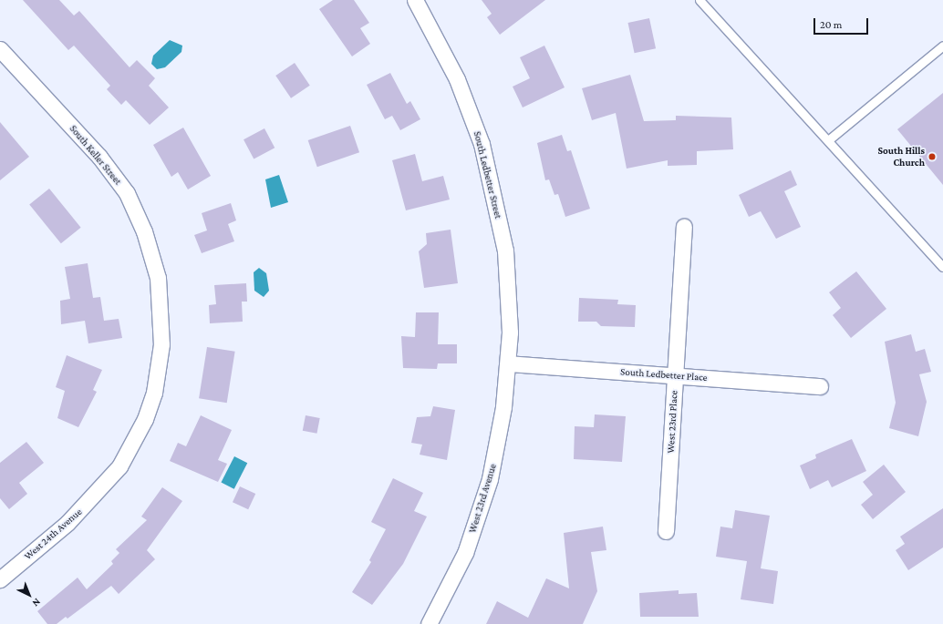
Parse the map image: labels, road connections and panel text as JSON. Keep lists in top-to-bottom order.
{
  "streets": {
    "street": [
      "South Keller Street",
      "South Ledbetter Street",
      "South Ledbetter Place",
      "West 23rd Place",
      "West 23rd Avenue",
      "West 24th Avenue"
    ]
  },
  "crossings": [
    ["South Keller Street", "West 24th Avenue"],
    ["South Ledbetter Street", "South Ledbetter Place"],
    ["South Ledbetter Street", "West 23rd Avenue"],
    ["South Ledbetter Place", "West 23rd Place"],
    ["South Ledbetter Place", "West 23rd Avenue"]
  ],
  "places": ["South Hills Church"],
  "scale_bar": "20 m",
  "north": "bottom right"
}
